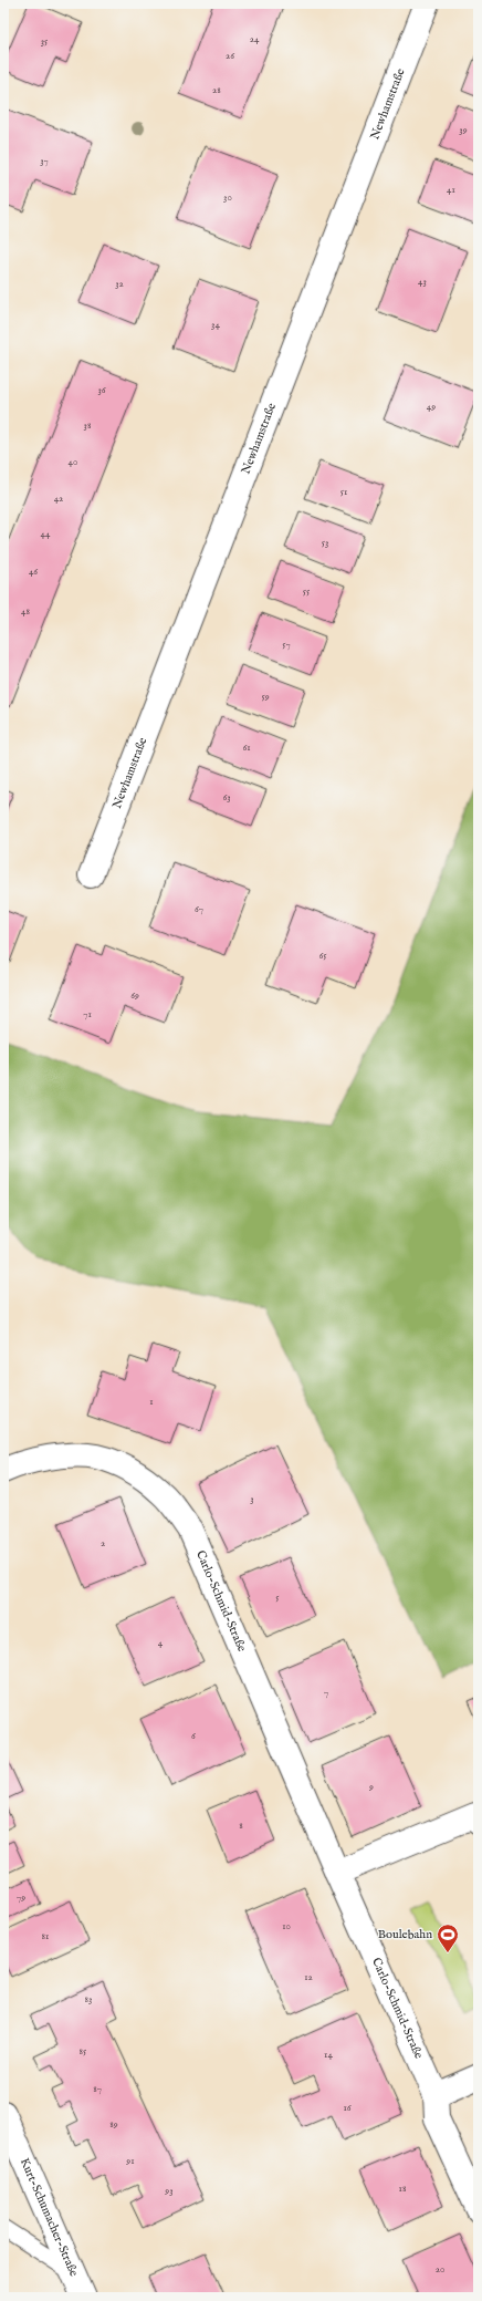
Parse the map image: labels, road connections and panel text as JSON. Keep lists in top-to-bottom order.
{
  "streets": {
    "street": ["Newhamstraße", "Carlo-Schmid-Straße", "Kurt-Schumacher-Straße"]
  },
  "places": {
    "sports": ["Boulebahn"]
  },
  "house_numbers": [
    "24",
    "35",
    "26",
    "28",
    "39",
    "37",
    "41",
    "30",
    "43",
    "32",
    "34",
    "36",
    "49",
    "38",
    "40",
    "51",
    "42",
    "44",
    "53",
    "46",
    "55",
    "48",
    "57",
    "59",
    "61",
    "63",
    "67",
    "65",
    "69",
    "71",
    "1",
    "3",
    "2",
    "5",
    "4",
    "7",
    "6",
    "9",
    "8",
    "79",
    "10",
    "81",
    "12",
    "83",
    "85",
    "14",
    "87",
    "16",
    "89",
    "91",
    "18",
    "93",
    "20"
  ]
}
